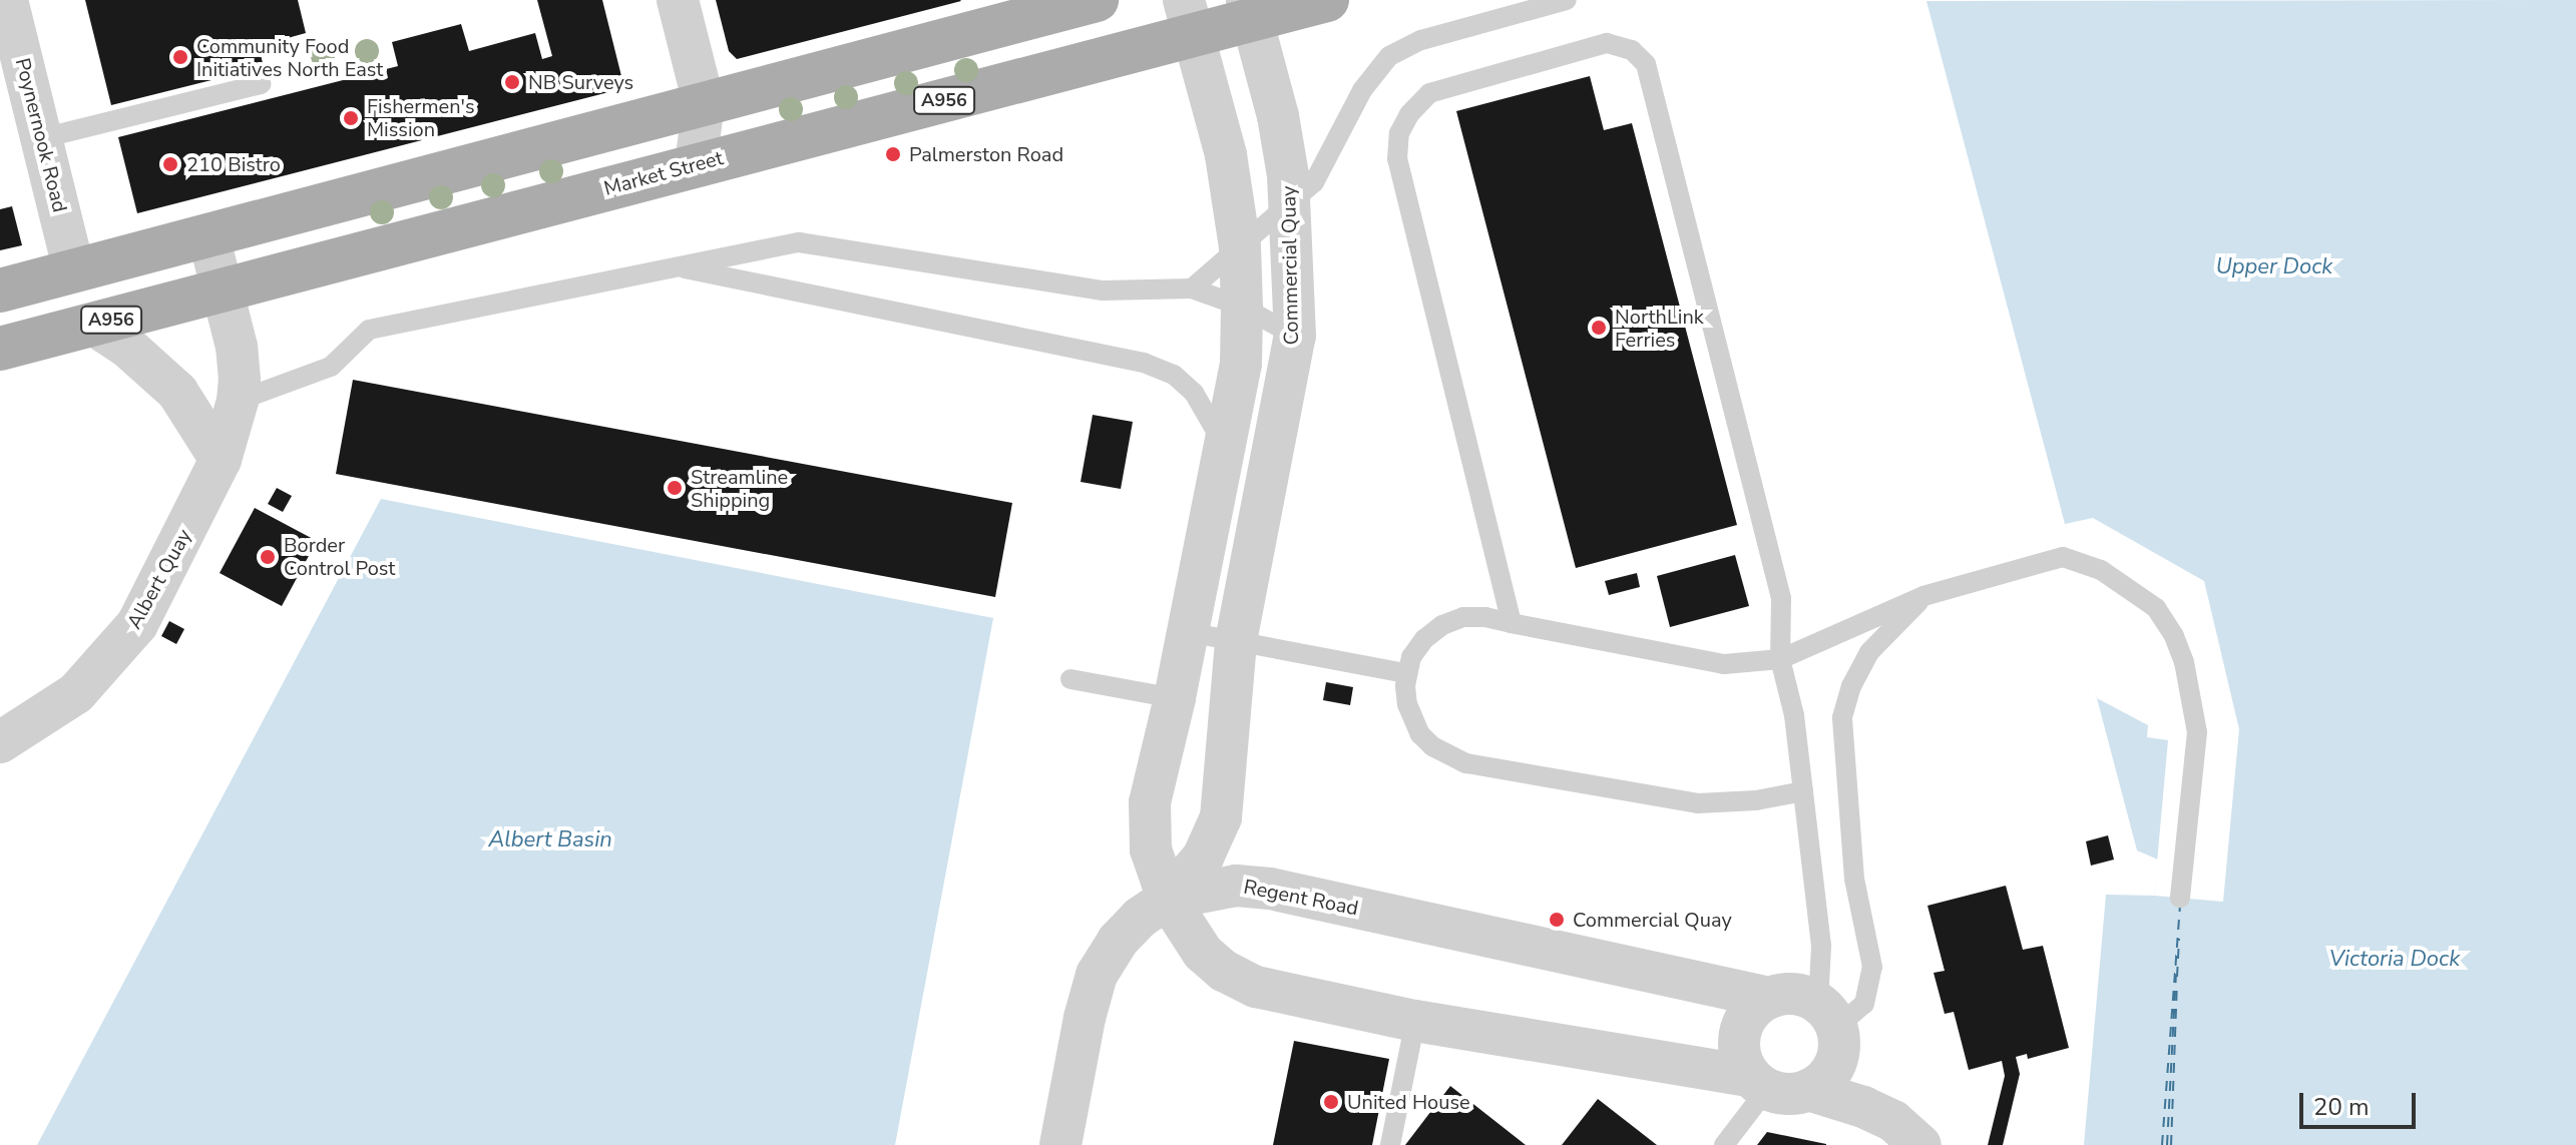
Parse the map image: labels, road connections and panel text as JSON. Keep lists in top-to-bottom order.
{
  "streets": {
    "main road": ["A956", "Market Street"],
    "street": [
      "Poynernook Road",
      "Commercial Quay",
      "Albert Quay",
      "Regent Road"
    ]
  },
  "crossings": [
    ["Market Street", "Commercial Quay"],
    ["Market Street", "Albert Quay"],
    ["Commercial Quay", "Regent Road"]
  ],
  "water": ["Upper Dock", "Albert Basin", "Victoria Dock"],
  "places": [
    "Community Food Initiatives North East",
    "NB Surveys",
    "Fishermen's Mission",
    "Palmerston Road",
    "210 Bistro",
    "NorthLink Ferries",
    "Streamline Shipping",
    "Border Control Post",
    "Commercial Quay",
    "United House"
  ],
  "scale_bar": "20 m"
}
